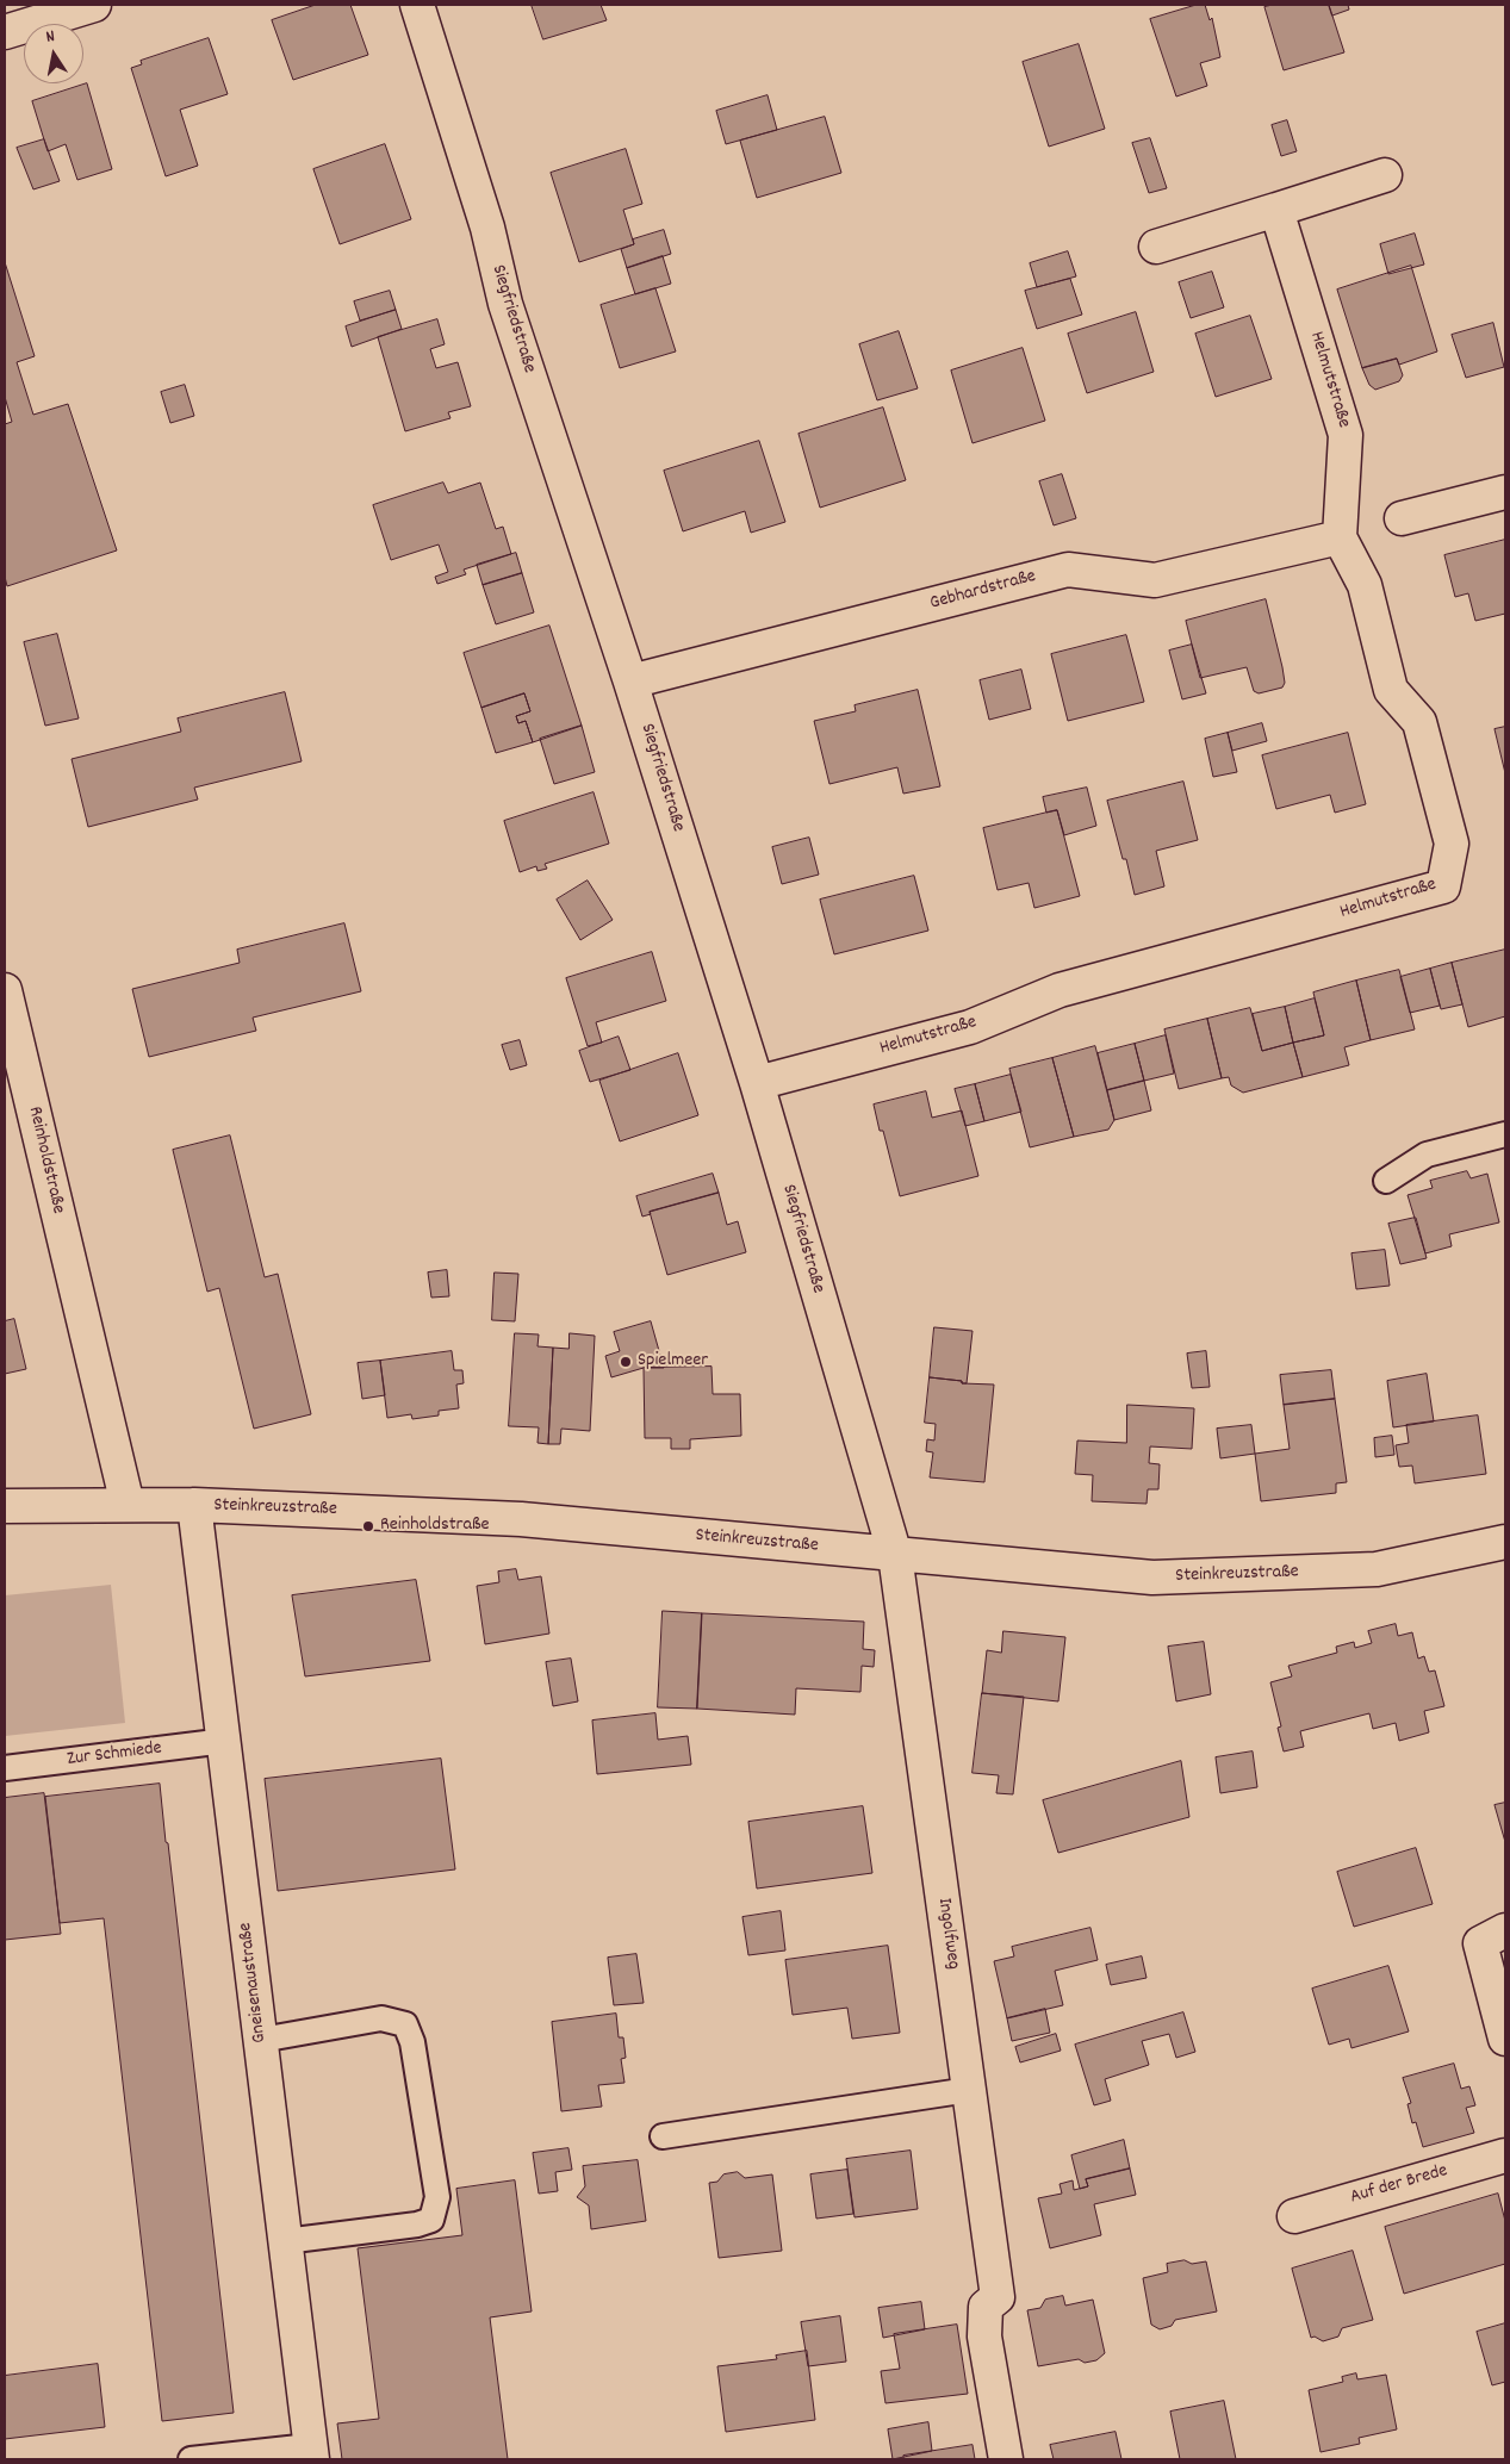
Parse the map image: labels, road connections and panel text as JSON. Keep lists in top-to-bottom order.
{
  "streets": {
    "street": [
      "Siegfriedstraße",
      "Helmutstraße",
      "Gebhardstraße",
      "Reinholdstraße",
      "Steinkreuzstraße",
      "Ingolfweg",
      "Gneisenaustraße",
      "Auf der Brede"
    ],
    "lane": ["Zur Schmiede"]
  },
  "crossings": [
    ["Siegfriedstraße", "Helmutstraße"],
    ["Siegfriedstraße", "Gebhardstraße"],
    ["Siegfriedstraße", "Steinkreuzstraße"],
    ["Siegfriedstraße", "Ingolfweg"],
    ["Helmutstraße", "Gebhardstraße"],
    ["Reinholdstraße", "Steinkreuzstraße"],
    ["Steinkreuzstraße", "Ingolfweg"],
    ["Steinkreuzstraße", "Gneisenaustraße"],
    ["Zur Schmiede", "Gneisenaustraße"]
  ],
  "places": ["Spielmeer", "Reinholdstraße"],
  "north": "top"
}
